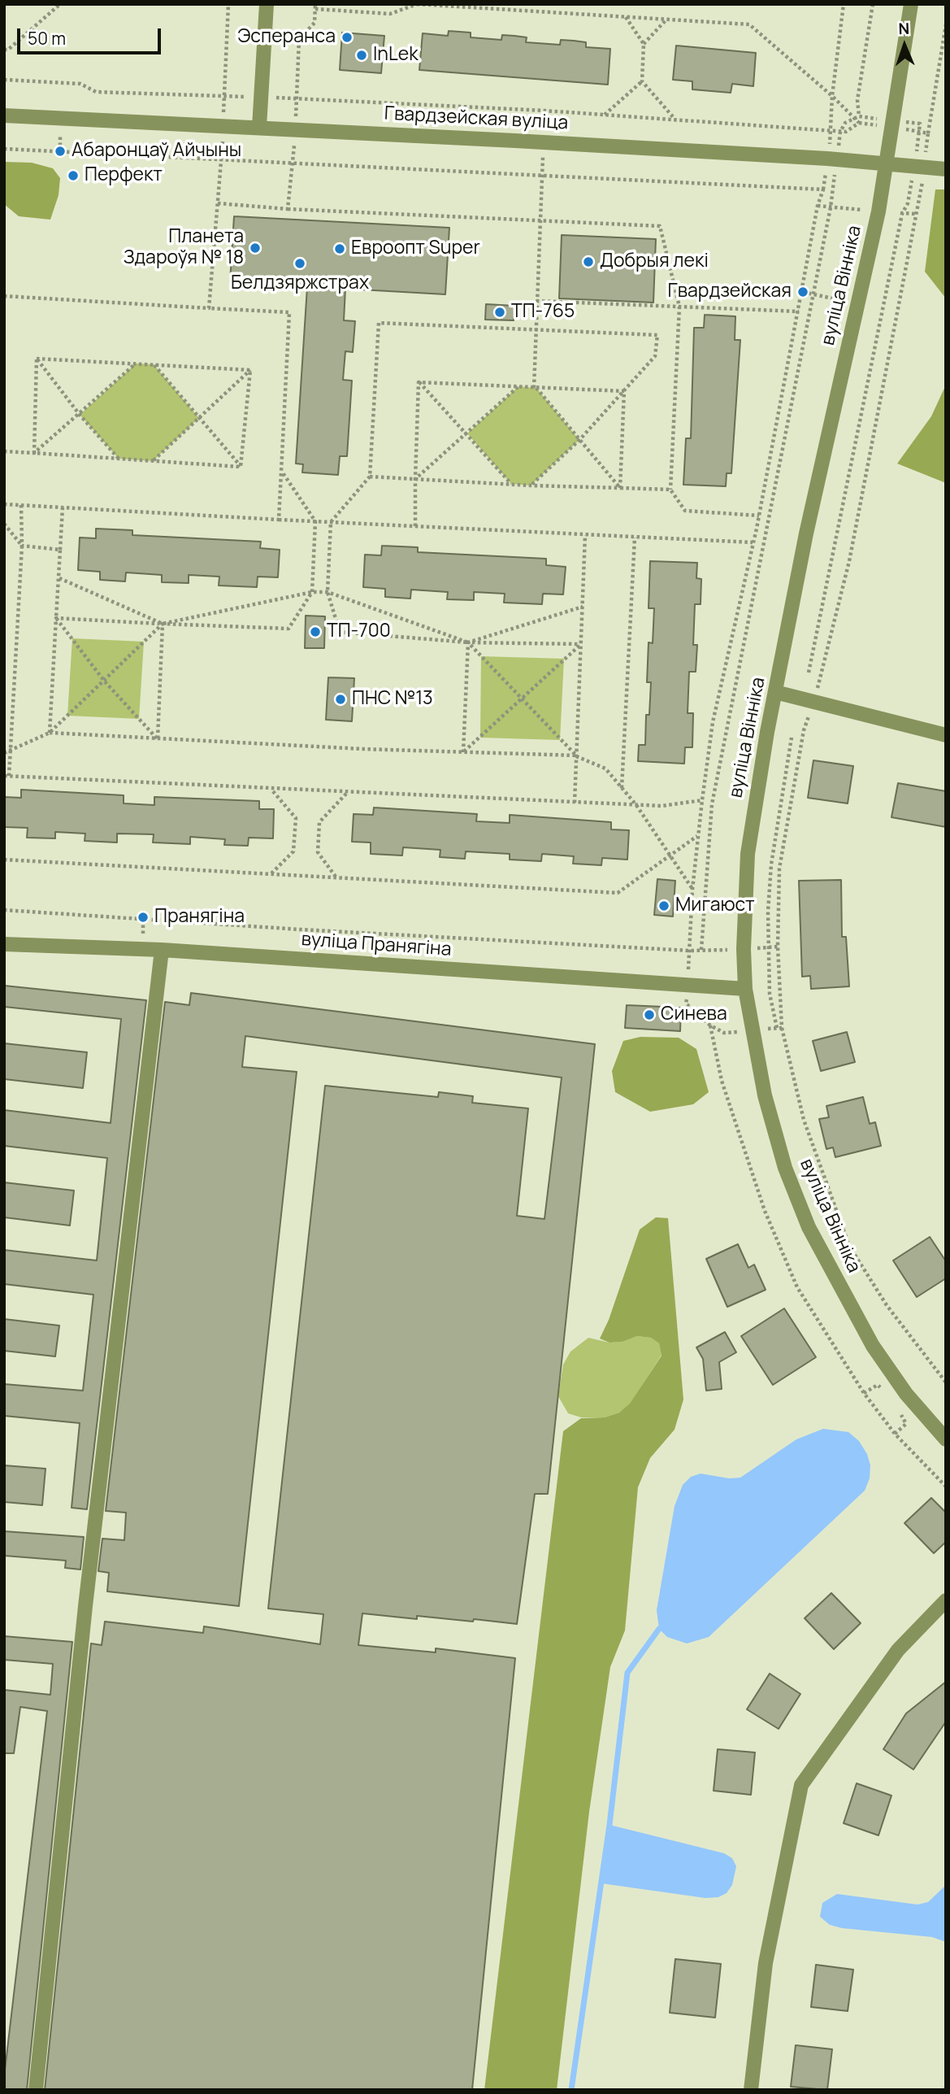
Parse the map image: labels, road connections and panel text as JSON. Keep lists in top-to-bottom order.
{
  "streets": {
    "street": ["Гвардзейская вуліца", "вуліца Вінніка", "вуліца Пранягіна"]
  },
  "crossings": [
    ["Гвардзейская вуліца", "вуліца Вінніка"],
    ["вуліца Вінніка", "вуліца Пранягіна"]
  ],
  "places": [
    "Эсперанса",
    "InLek",
    "Абаронцаў Айчыны",
    "Перфект",
    "Планета Здароўя № 18",
    "Евроопт Super",
    "Добрыя лекі",
    "Белдзяржстрах",
    "Гвардзейская",
    "ТП-765",
    "ТП-700",
    "ПНС №13",
    "Мигаюст",
    "Пранягіна",
    "Синева"
  ],
  "scale_bar": "50 m",
  "north": "top"
}
